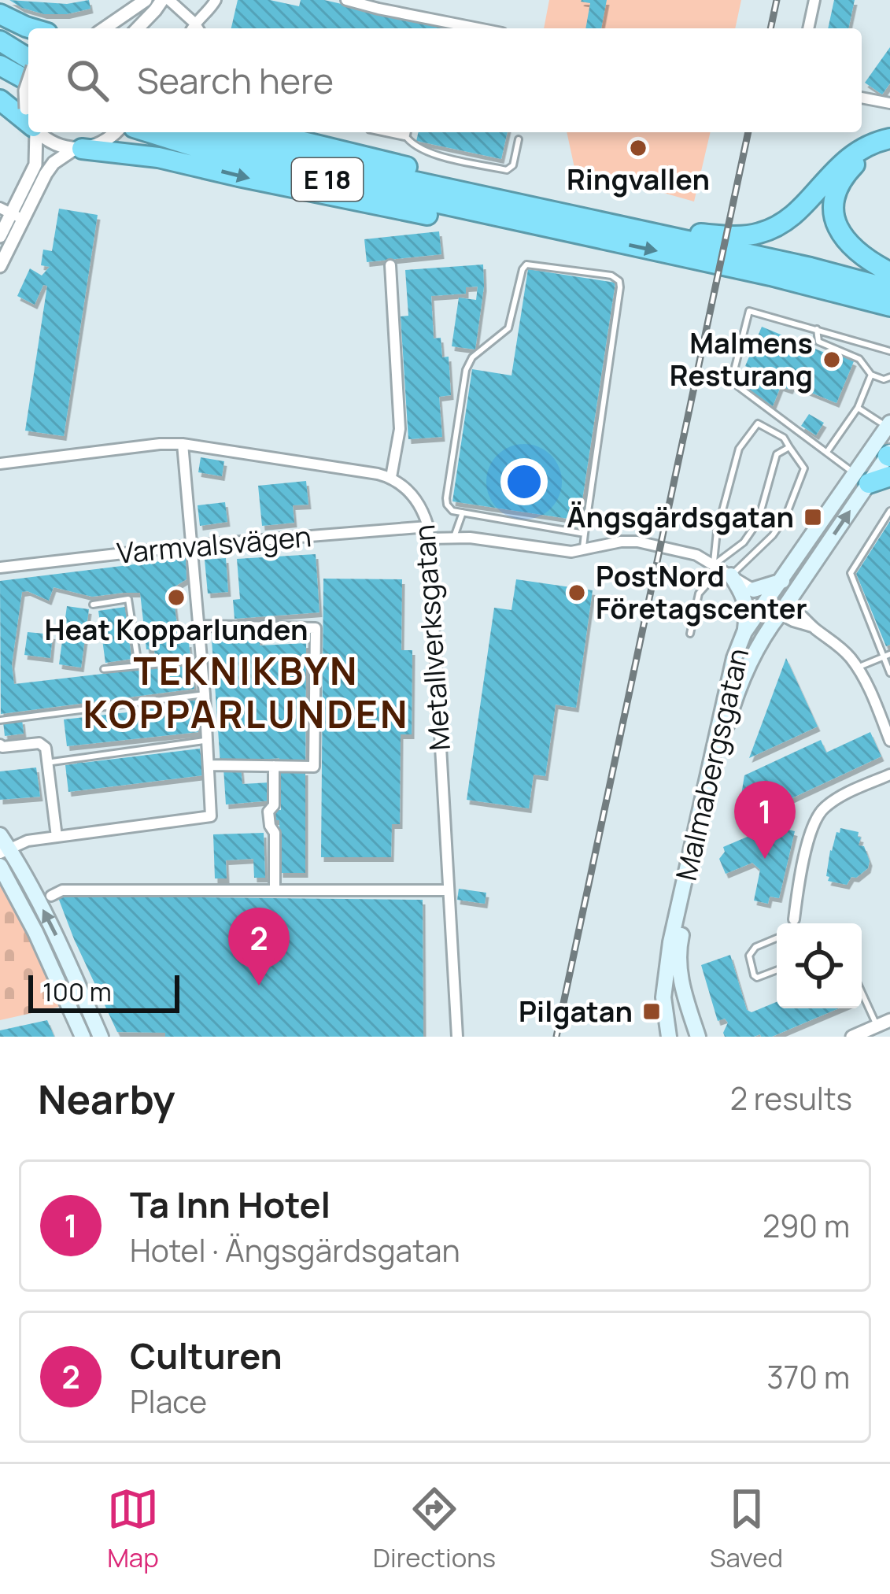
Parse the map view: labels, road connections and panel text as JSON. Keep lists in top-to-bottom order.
{
  "streets": {
    "highway": ["E 18"],
    "main road": ["Malmabergsgatan"],
    "street": ["Varmvalsvägen", "Metallverksgatan"]
  },
  "crossings": [
    ["Varmvalsvägen", "Metallverksgatan"]
  ],
  "districts": ["TEKNIKBYN KOPPARLUNDEN"],
  "places": {
    "other": [
      "Ringvallen",
      "Malmens Resturang",
      "PostNord Företagscenter",
      "Heat Kopparlunden"
    ],
    "transit": ["Ängsgärdsgatan", "Pilgatan"]
  },
  "scale_bar": "100 m",
  "page": {
    "search": "Search here",
    "pins": ["1", "2"],
    "scale": "100 m",
    "heading": ["Nearby", "2 results"],
    "list": [
      {
        "mark": "1",
        "name": "Ta Inn Hotel",
        "note": "Hotel · Ängsgärdsgatan",
        "value": "290 m"
      },
      {
        "mark": "2",
        "name": "Culturen",
        "note": "Place",
        "value": "370 m"
      }
    ],
    "nav": ["Map", "Directions", "Saved"]
  }
}
